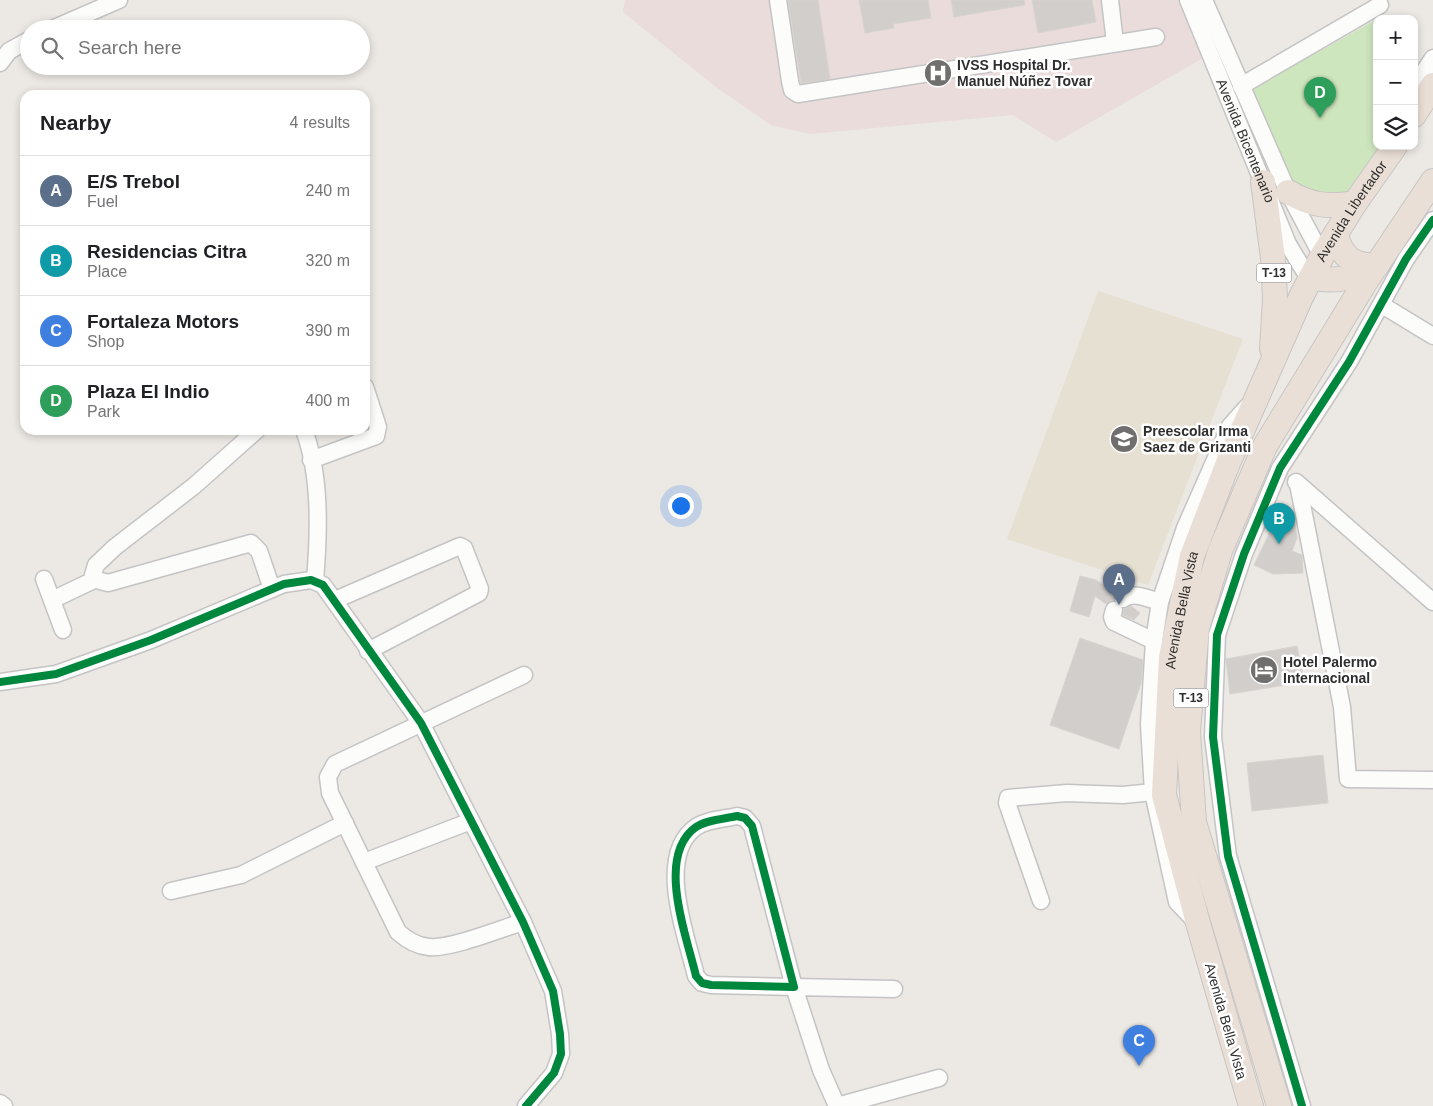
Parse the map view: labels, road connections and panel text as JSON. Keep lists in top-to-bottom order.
{
  "streets": {
    "highway": ["Avenida Libertador", "T-13", "Avenida Bella Vista"],
    "street": ["Avenida Bicentenario"]
  },
  "crossings": [
    ["Avenida Bicentenario", "Avenida Libertador"],
    ["Avenida Bicentenario", "T-13"],
    ["Avenida Bicentenario", "Avenida Bella Vista"],
    ["Avenida Libertador", "Avenida Bella Vista"],
    ["T-13", "Avenida Bella Vista"]
  ],
  "places": {
    "hospital": ["IVSS Hospital Dr. Manuel Núñez Tovar"],
    "school or university": ["Preescolar Irma Saez de Grizanti"],
    "hotel": ["Hotel Palermo Internacional"]
  },
  "page": {
    "map_buttons": ["+", "−"],
    "search": "Search here",
    "pins": [
      "D",
      "B",
      "A",
      "C"
    ],
    "heading": ["Nearby", "4 results"],
    "list": [
      {
        "mark": "A",
        "name": "E/S Trebol",
        "note": "Fuel",
        "value": "240 m"
      },
      {
        "mark": "B",
        "name": "Residencias Citra",
        "note": "Place",
        "value": "320 m"
      },
      {
        "mark": "C",
        "name": "Fortaleza Motors",
        "note": "Shop",
        "value": "390 m"
      },
      {
        "mark": "D",
        "name": "Plaza El Indio",
        "note": "Park",
        "value": "400 m"
      }
    ]
  }
}
